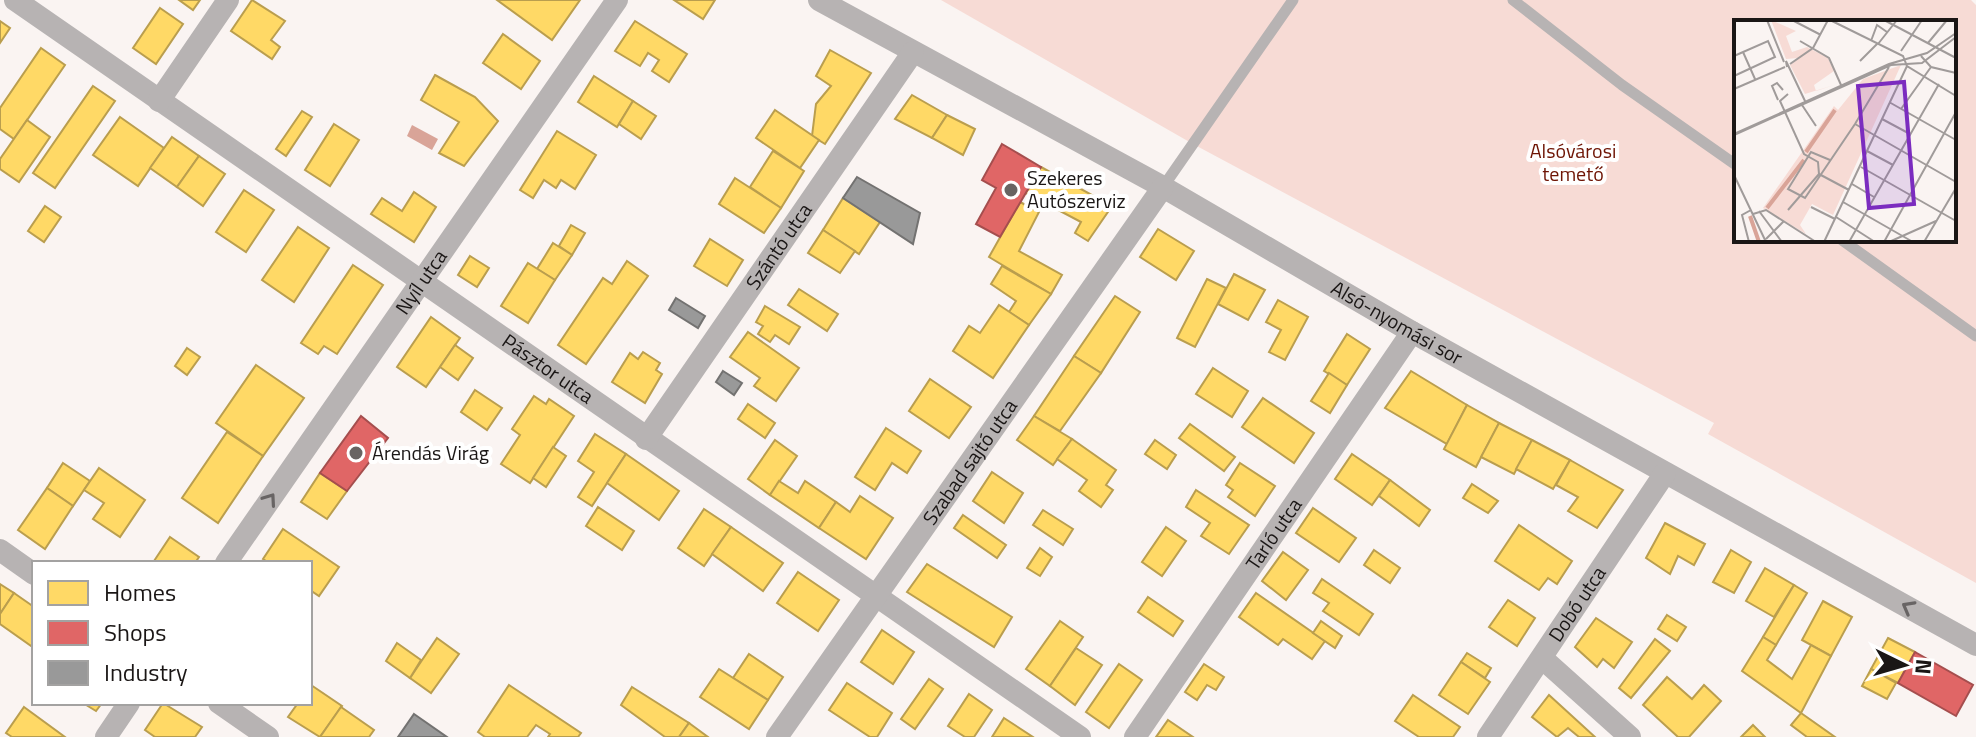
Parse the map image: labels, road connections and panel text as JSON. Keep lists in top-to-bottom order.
{
  "streets": {
    "street": [
      "Szántó utca",
      "Nyíl utca",
      "Alsó-nyomási sor",
      "Pásztor utca",
      "Szabad sajtó utca",
      "Tarló utca",
      "Dobó utca"
    ]
  },
  "crossings": [
    ["Szántó utca", "Alsó-nyomási sor"],
    ["Szántó utca", "Pásztor utca"],
    ["Nyíl utca", "Pásztor utca"],
    ["Alsó-nyomási sor", "Szabad sajtó utca"],
    ["Alsó-nyomási sor", "Tarló utca"],
    ["Alsó-nyomási sor", "Dobó utca"],
    ["Pásztor utca", "Szabad sajtó utca"]
  ],
  "one_way": ["Nyíl utca"],
  "parks": ["Alsóvárosi temető"],
  "places": ["Szekeres Autószerviz", "Árendás Virág"],
  "legend": ["Homes", "Shops", "Industry"],
  "north": "right"
}
